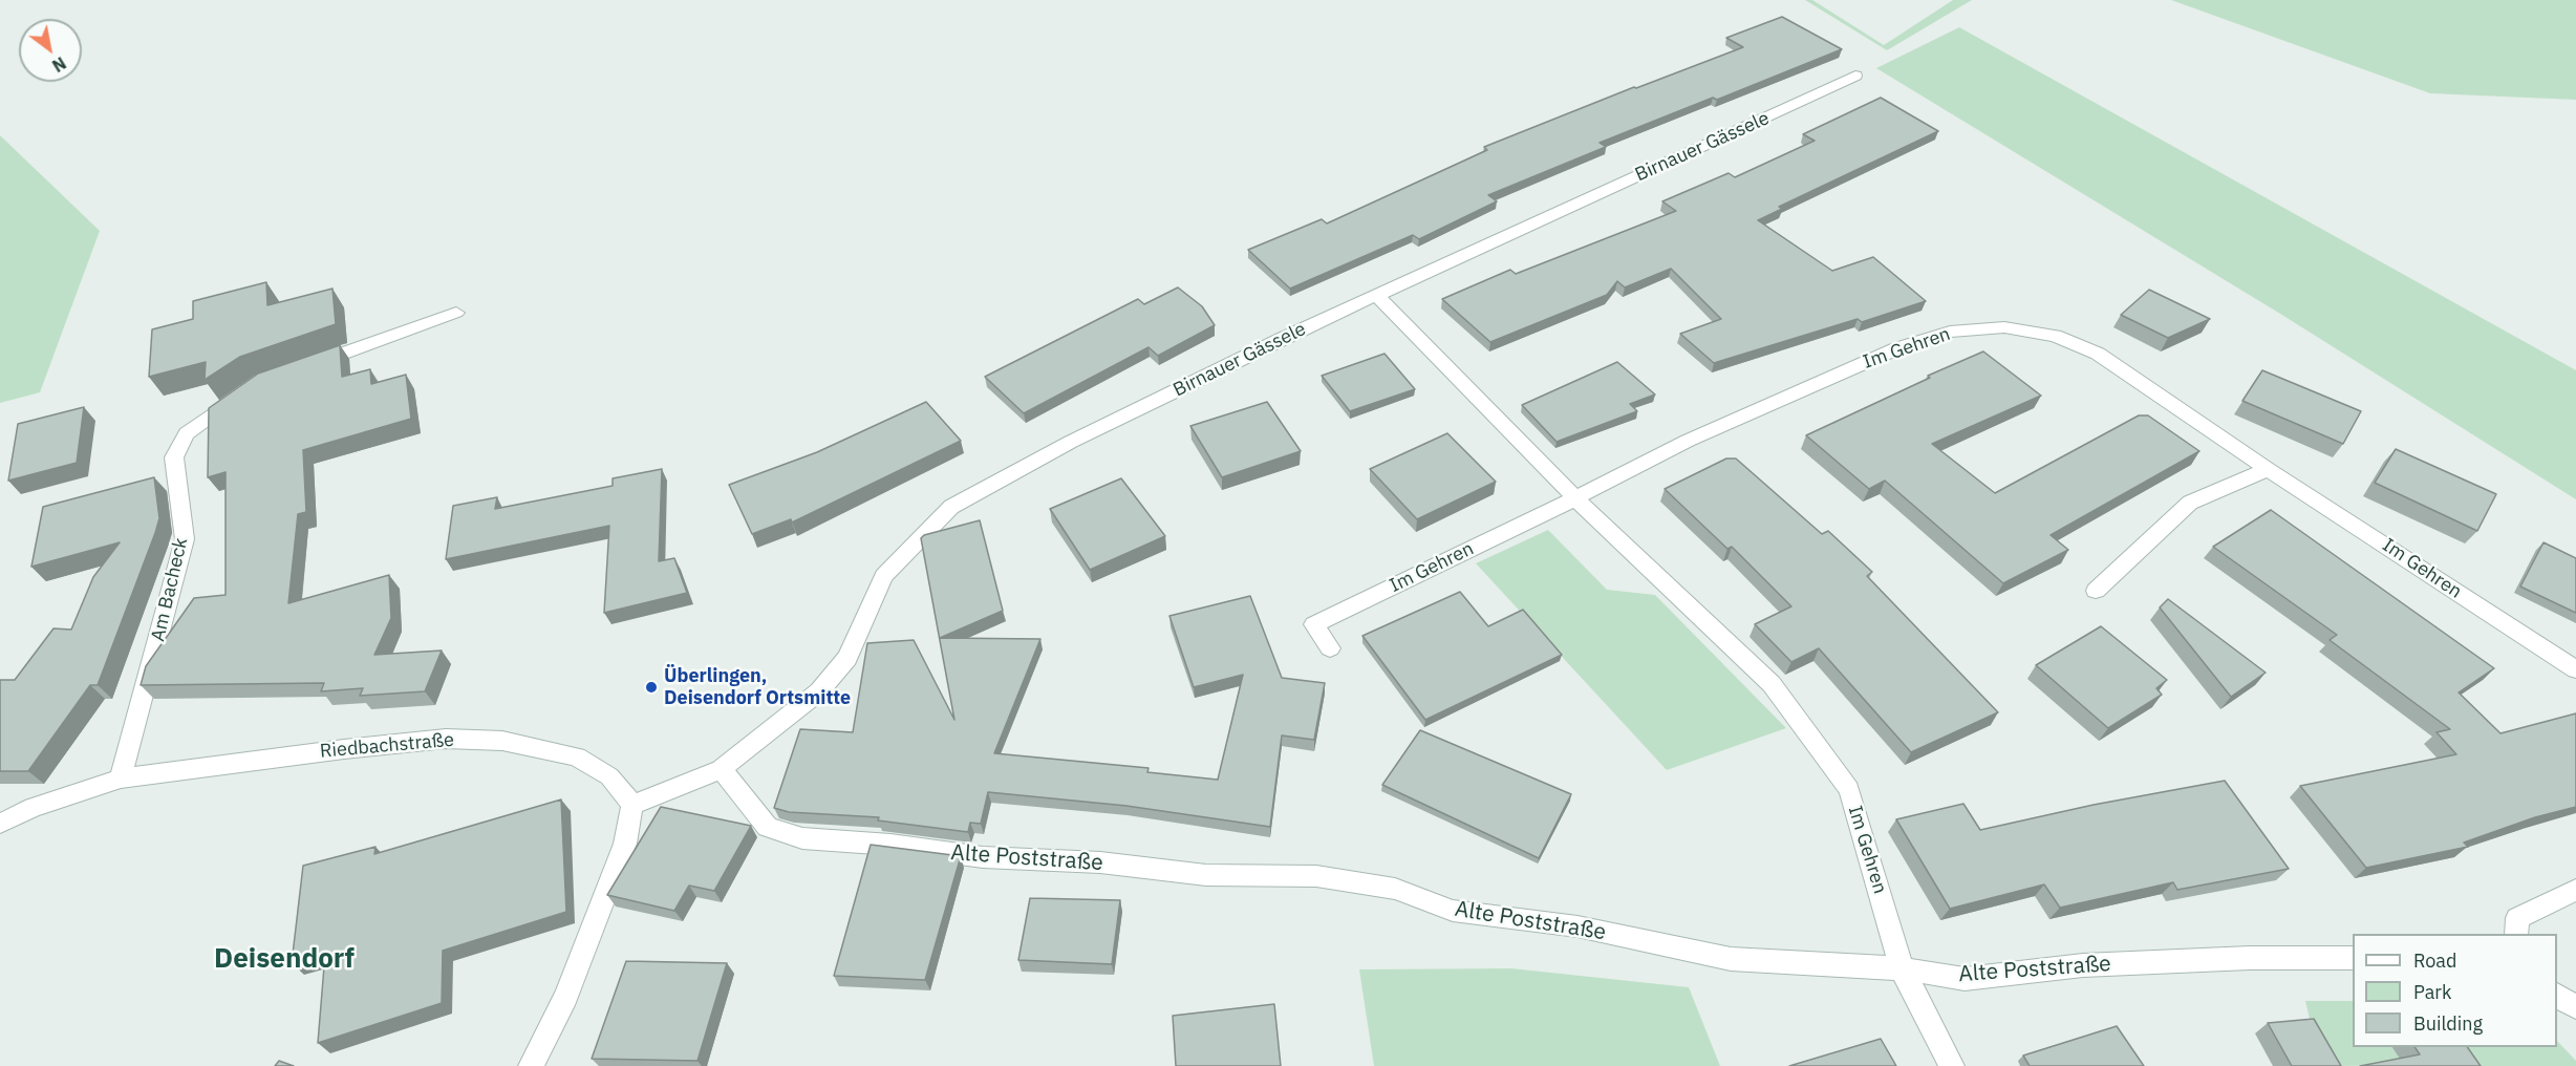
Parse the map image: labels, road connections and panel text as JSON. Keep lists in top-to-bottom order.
{
  "streets": {
    "street": [
      "Birnauer Gässele",
      "Im Gehren",
      "Am Bacheck",
      "Riedbachstraße",
      "Alte Poststraße"
    ]
  },
  "crossings": [
    ["Birnauer Gässele", "Im Gehren"],
    ["Birnauer Gässele", "Alte Poststraße"],
    ["Im Gehren", "Alte Poststraße"],
    ["Am Bacheck", "Riedbachstraße"]
  ],
  "districts": ["Deisendorf"],
  "places": ["Überlingen, Deisendorf Ortsmitte"],
  "legend": ["Road", "Park", "Building"],
  "north": "bottom right"
}
